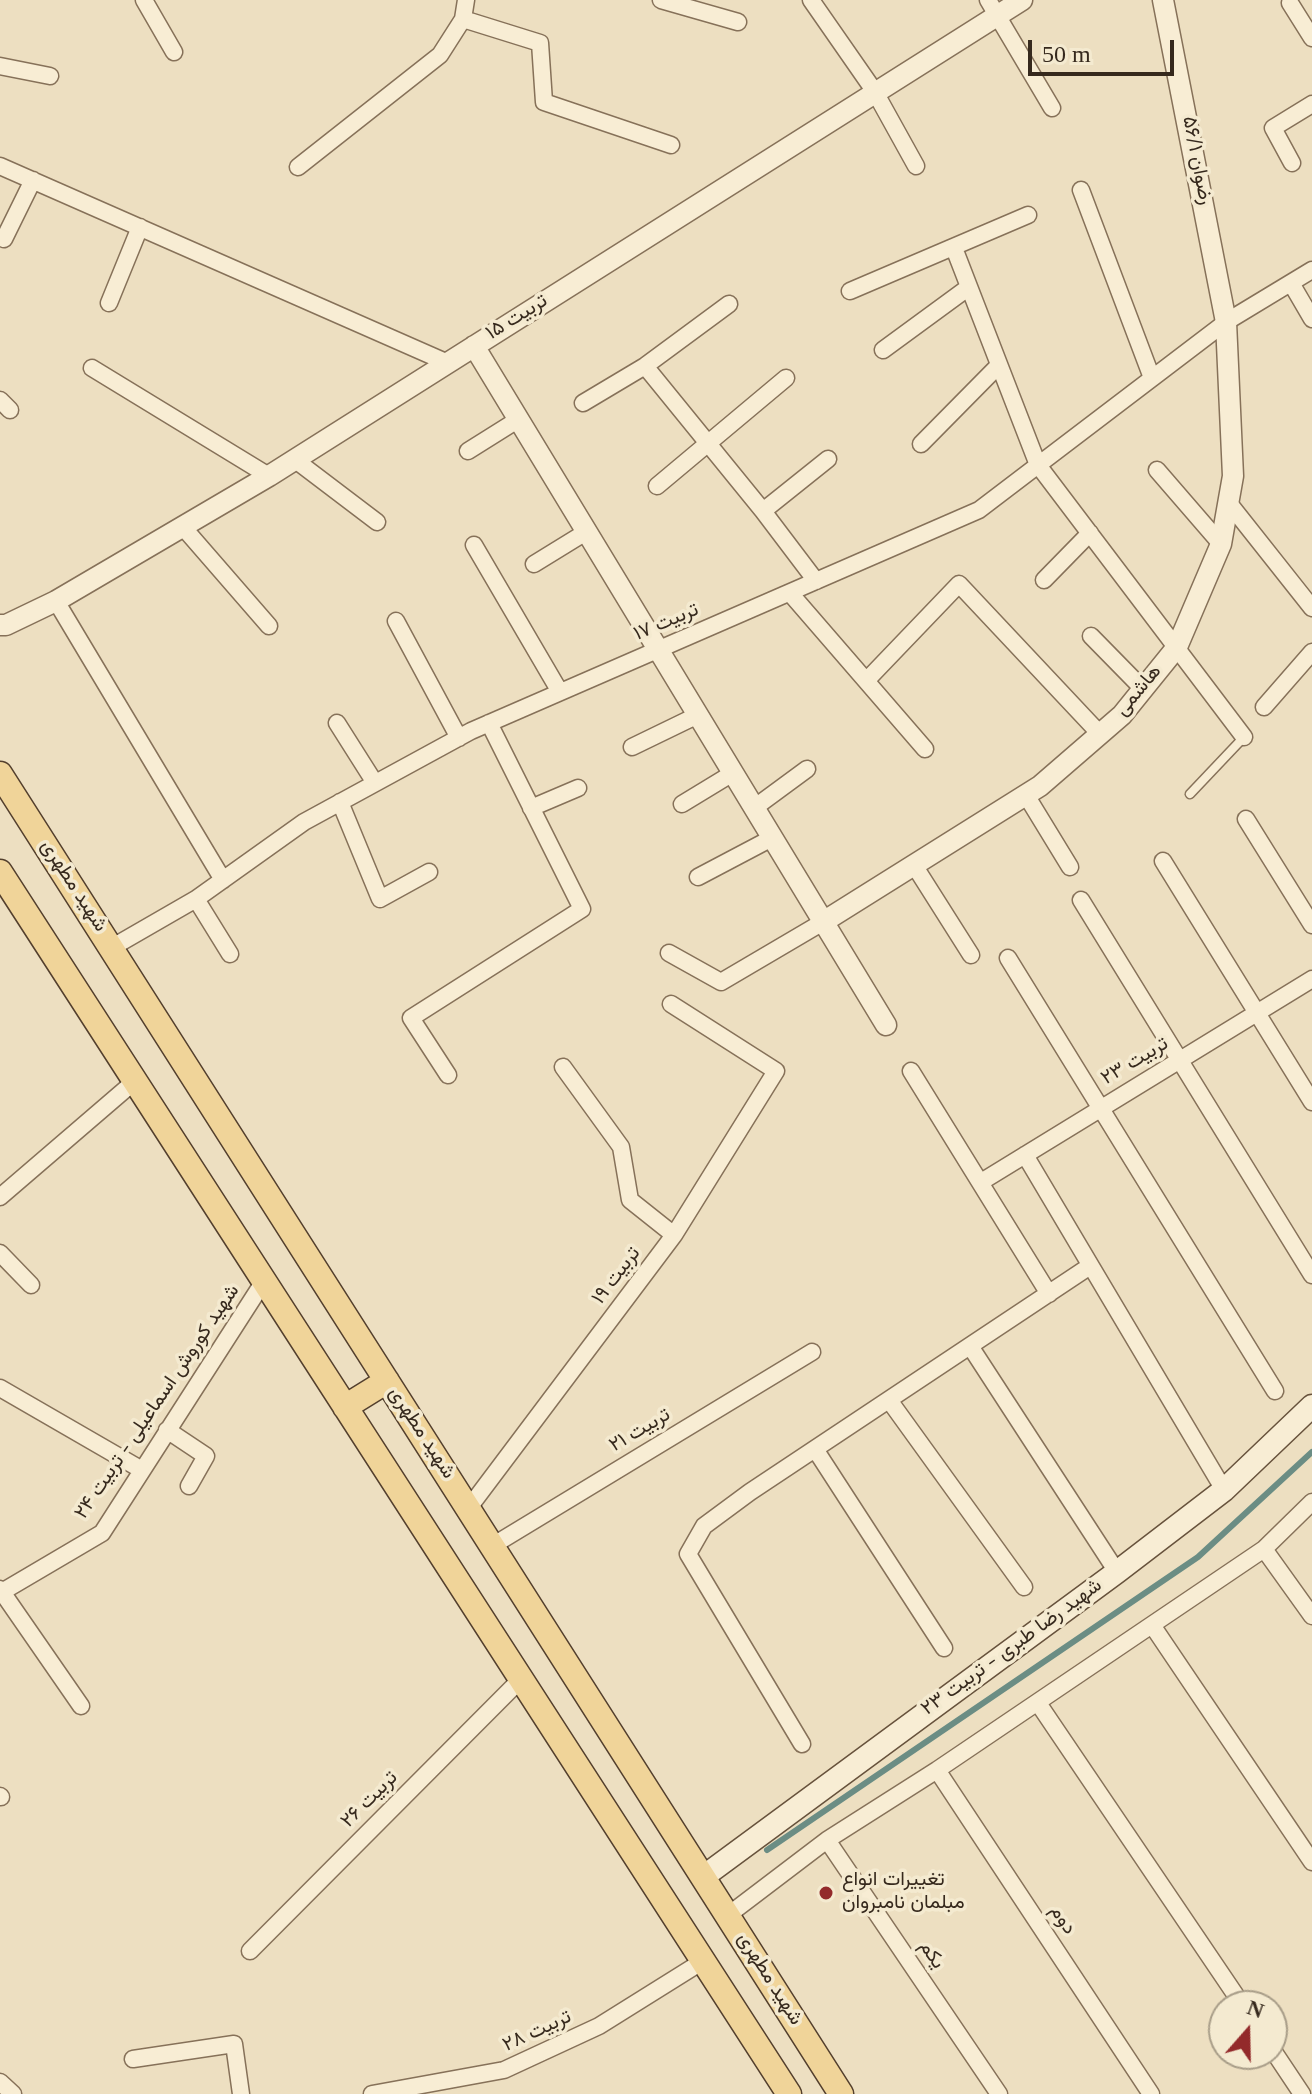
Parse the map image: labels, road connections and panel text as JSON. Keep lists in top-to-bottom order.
{
  "streets": {
    "main road": ["شهید مطهری", "شهید رضا طبری - تربیت ۲۳"],
    "street": [
      "رضوان ۵۶/۱",
      "تربیت ۱۵",
      "تربیت ۱۷",
      "هاشمی",
      "تربیت ۲۳",
      "تربیت ۱۹",
      "شهید کوروش اسماعیلی - تربیت ۲۴",
      "تربیت ۲۱",
      "تربیت ۲۶",
      "دوم",
      "یکم",
      "تربیت ۲۸"
    ]
  },
  "crossings": [
    ["رضوان ۵۶/۱", "تربیت ۱۷"],
    ["رضوان ۵۶/۱", "هاشمی"],
    ["تربیت ۱۷", "هاشمی"],
    ["تربیت ۱۷", "شهید مطهری"],
    ["شهید مطهری", "تربیت ۱۹"],
    ["شهید مطهری", "تربیت ۲۱"],
    ["شهید مطهری", "شهید رضا طبری - تربیت ۲۳"]
  ],
  "places": ["تغییرات انواع مبلمان نامبروان"],
  "scale_bar": "50 m",
  "north": "top"
}
